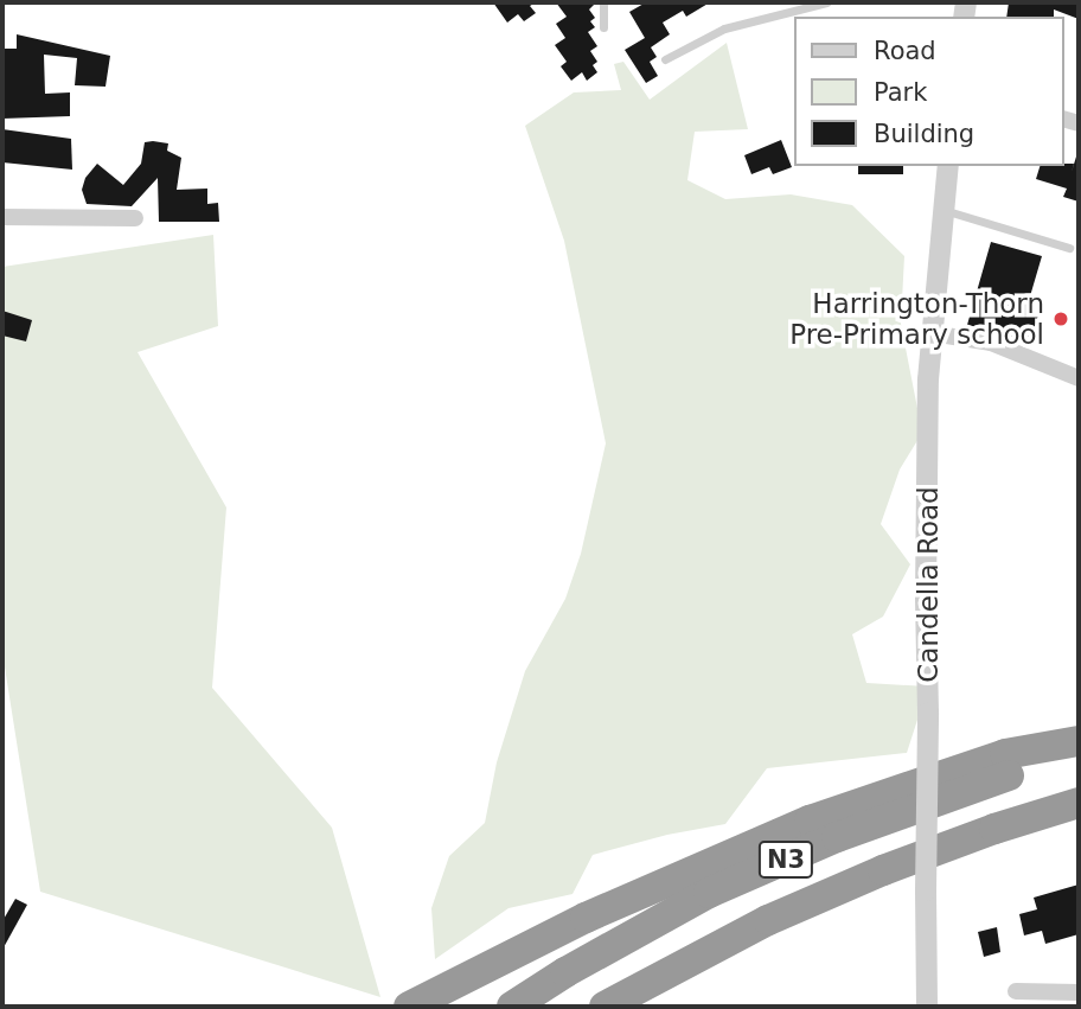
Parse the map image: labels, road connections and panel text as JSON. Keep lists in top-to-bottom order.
{
  "streets": {
    "highway": ["N3"],
    "street": ["Candella Road"]
  },
  "places": ["Harrington-Thorn Pre-Primary school"],
  "legend": ["Road", "Park", "Building"]
}
